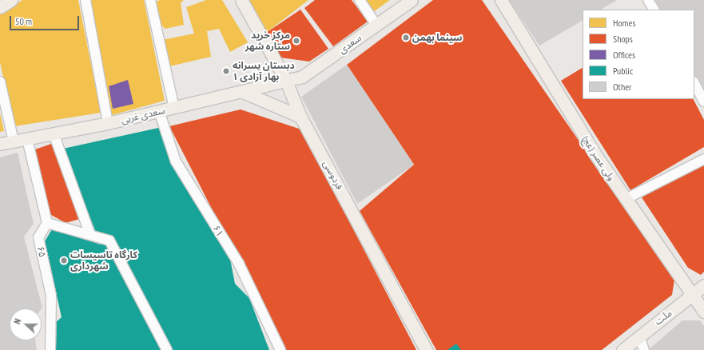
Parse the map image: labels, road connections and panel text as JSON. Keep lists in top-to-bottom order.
{
  "streets": {
    "main road": [
      "سعدی",
      "سعدی غربی",
      "ولی عصر (عج)",
      "فردوسی",
      "ملت"
    ],
    "street": ["۶۱", "۶۵"]
  },
  "crossings": [
    ["سعدی", "سعدی غربی"],
    ["سعدی", "فردوسی"],
    ["سعدی غربی", "فردوسی"],
    ["سعدی غربی", "۶۱"],
    ["ولی عصر (عج)", "ملت"]
  ],
  "places": [
    "سینما بهمن",
    "مرکز خرید ستاره شهر",
    "دبستان پسرانه بهار آزادی ۱",
    "کارگاه تاسیسات شهرداری"
  ],
  "legend": [
    "Homes",
    "Shops",
    "Offices",
    "Public",
    "Other"
  ],
  "scale_bar": "50 m",
  "north": "left"
}
